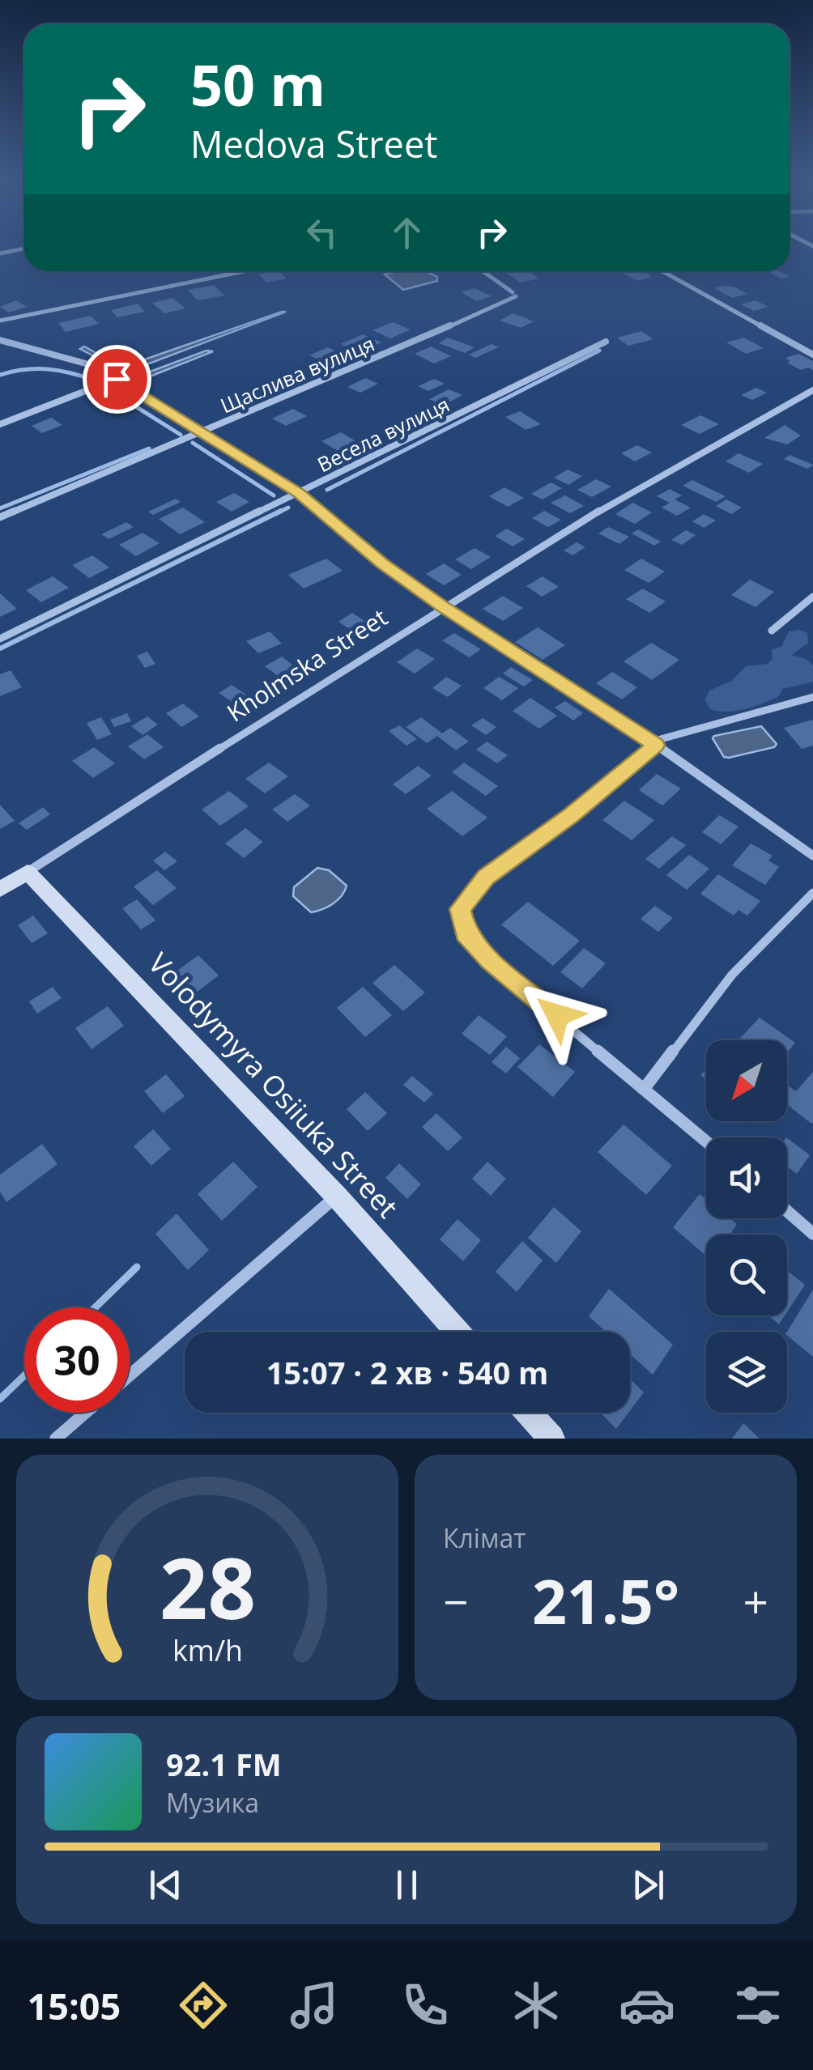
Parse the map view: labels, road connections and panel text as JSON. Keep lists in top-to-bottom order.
{
  "streets": {
    "street": [
      "Щаслива вулиця",
      "Весела вулиця",
      "Kholmska Street",
      "Volodymyra Osiiuka Street"
    ]
  },
  "crossings": [
    ["Kholmska Street", "Volodymyra Osiiuka Street"]
  ],
  "north": "bottom left",
  "page": {
    "turn": ["50 m", "Medova Street"],
    "limit": "30",
    "trip": "15:07 · 2 хв · 540 m",
    "tile": "Клімат",
    "heat": ["−", "21.5°", "+"],
    "song": ["92.1 FM", "Музика"],
    "tabs": "15:05",
    "gauge": ["28", "km/h"]
  }
}
